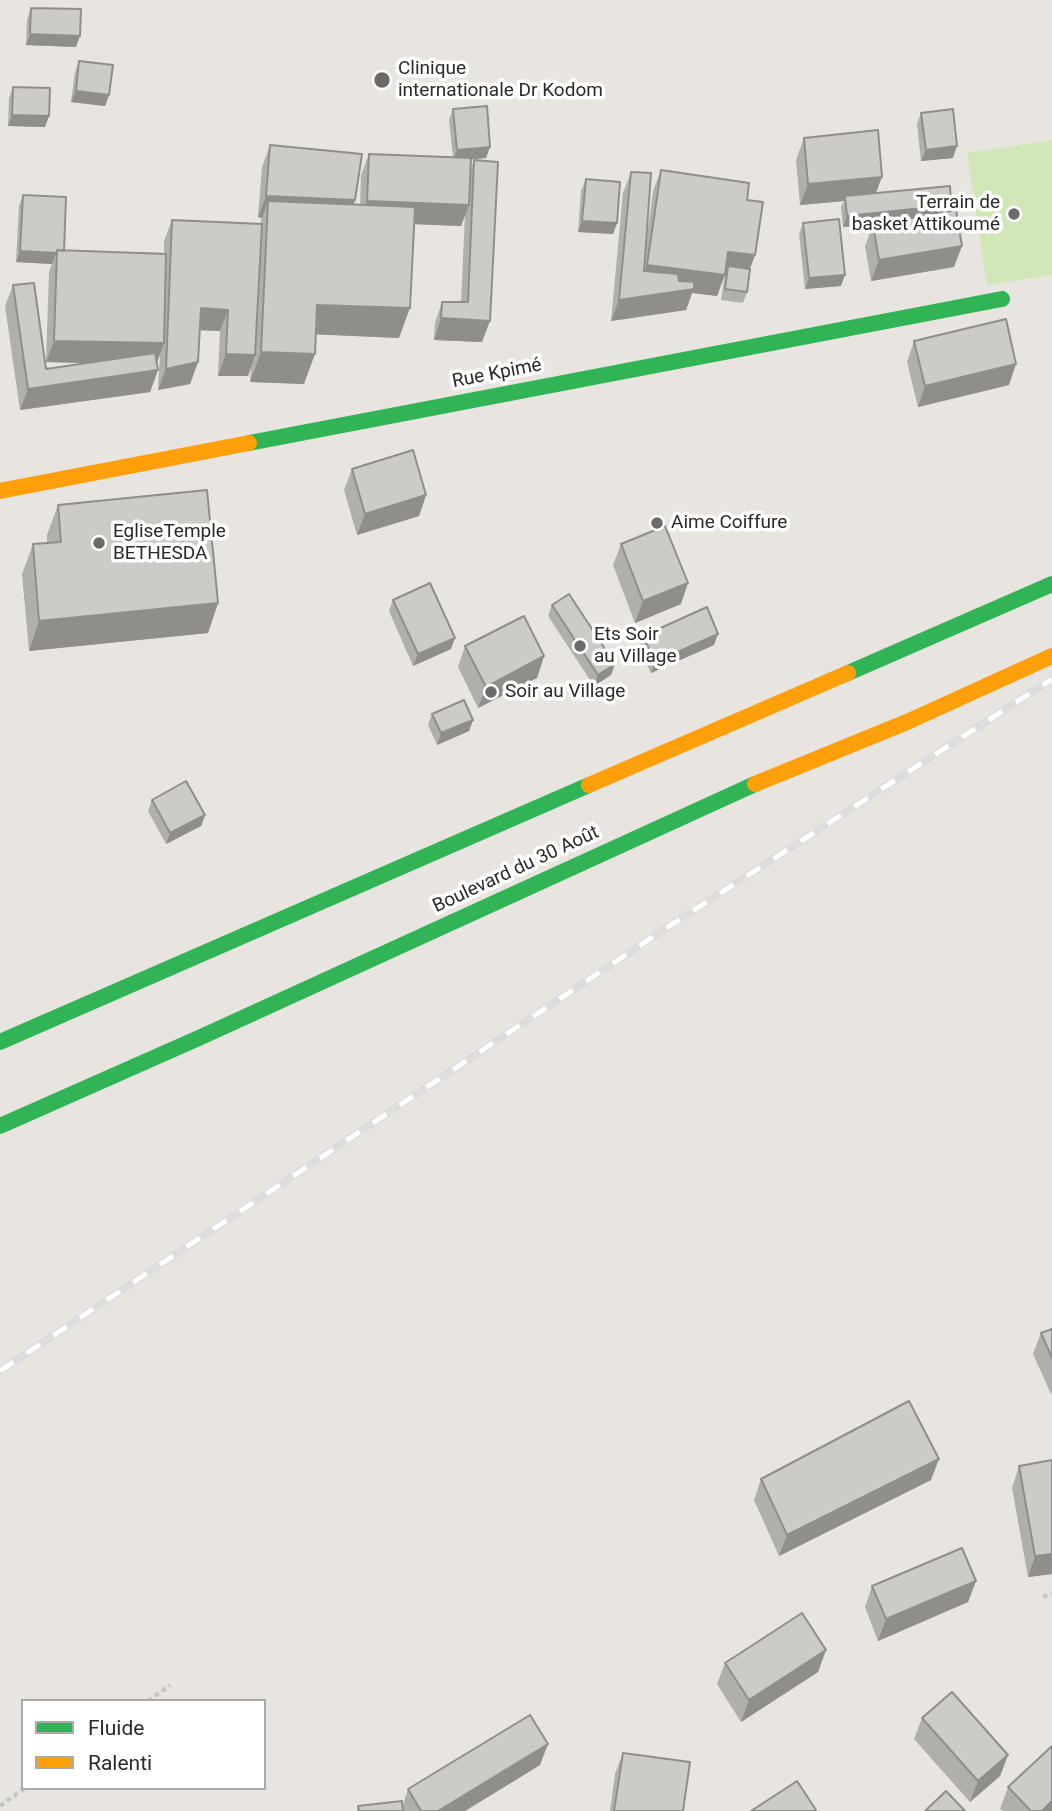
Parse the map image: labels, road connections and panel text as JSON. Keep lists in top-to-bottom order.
{
  "streets": {
    "main road": ["Rue Kpimé", "Boulevard du 30 Août"]
  },
  "places": [
    "Clinique internationale Dr Kodom",
    "Terrain de basket Attikoumé",
    "Aime Coiffure",
    "EgliseTemple BETHESDA",
    "Ets Soir au Village",
    "Soir au Village"
  ],
  "legend": ["Fluide", "Ralenti"]
}
